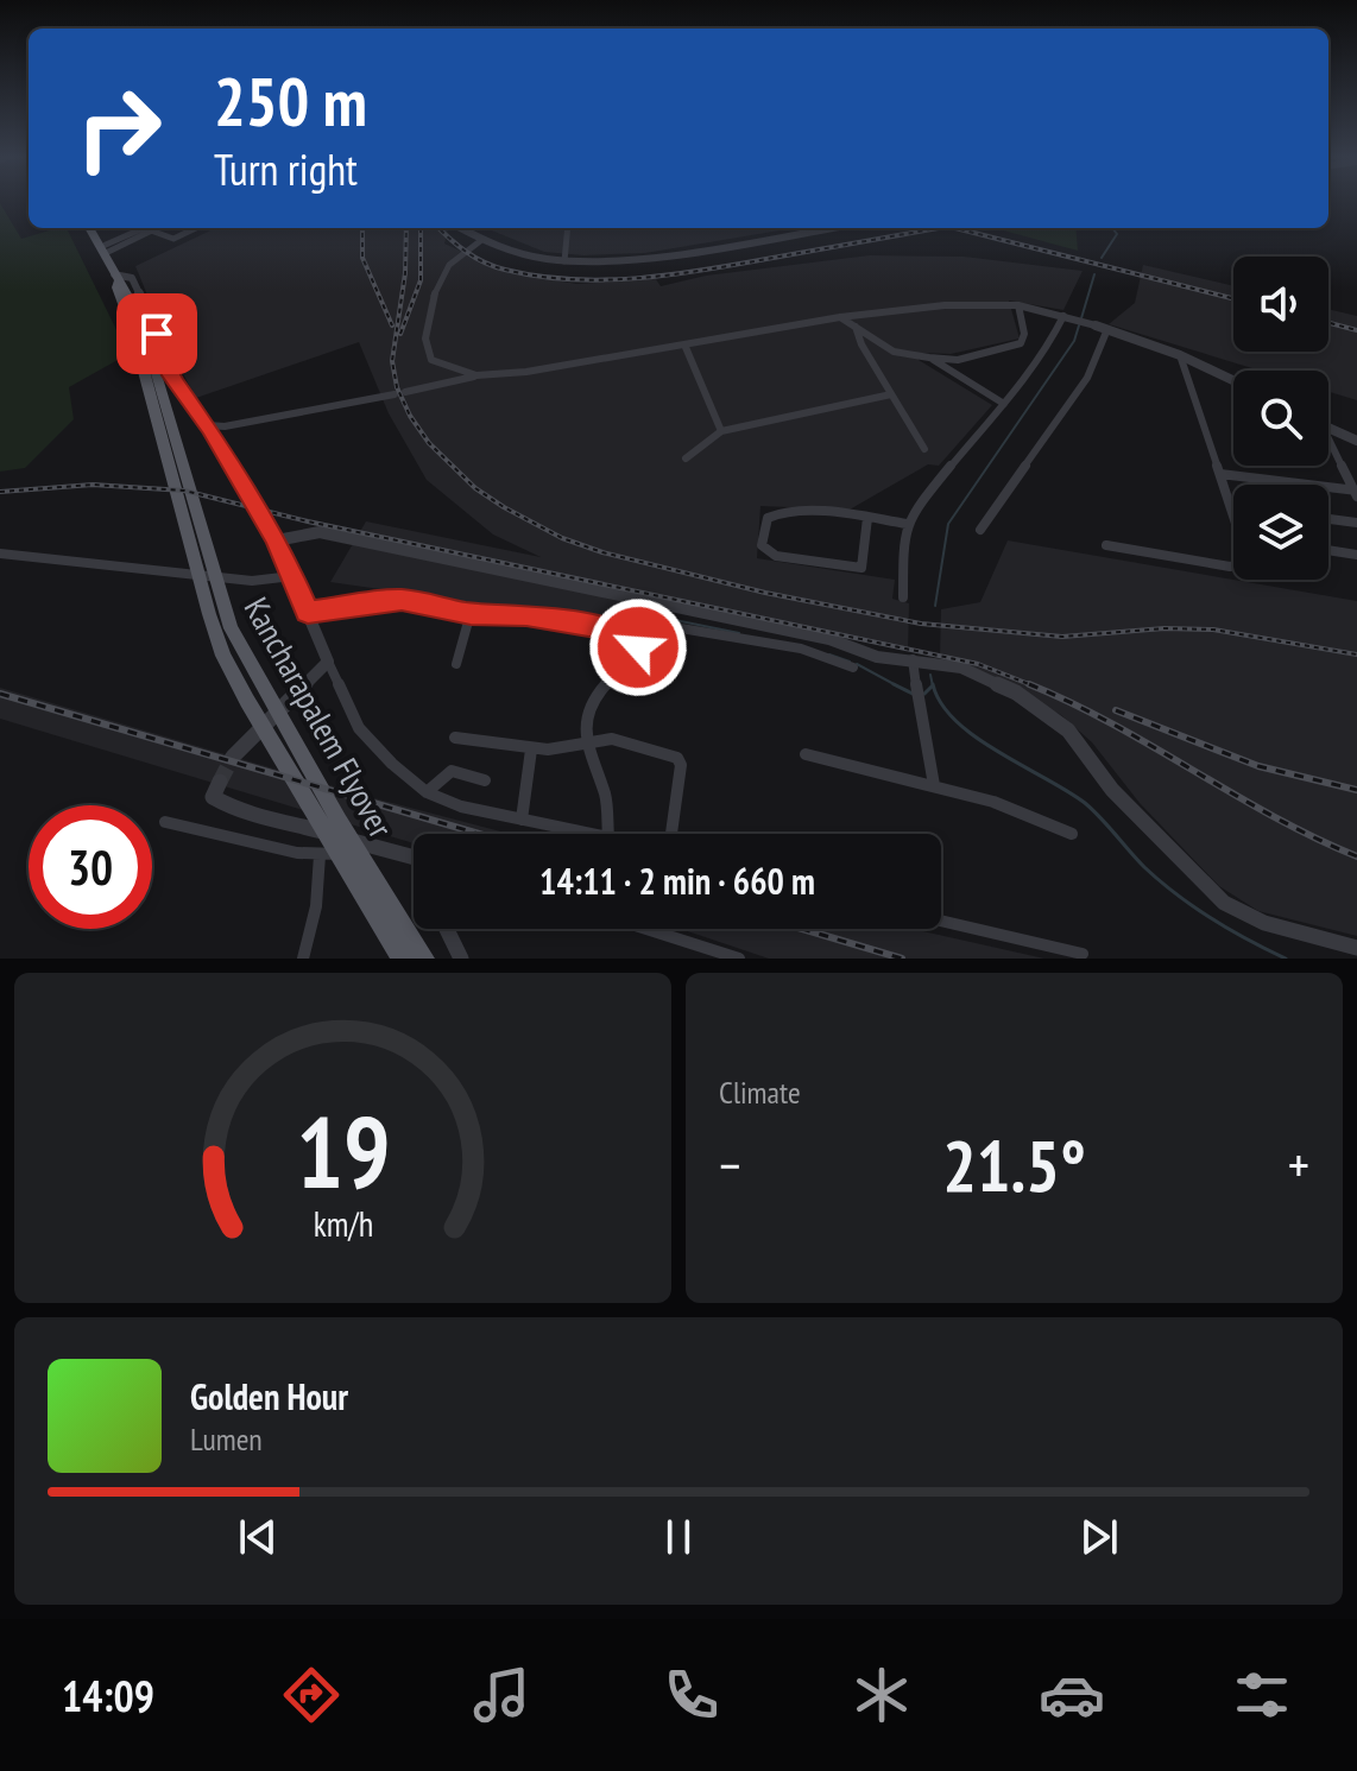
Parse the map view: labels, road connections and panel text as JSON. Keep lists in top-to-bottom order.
{
  "streets": {
    "main road": ["Kancharapalem Flyover"]
  },
  "page": {
    "turn": ["250 m", "Turn right"],
    "limit": "30",
    "trip": "14:11 · 2 min · 660 m",
    "tile": "Climate",
    "heat": ["−", "21.5°", "+"],
    "song": ["Golden Hour", "Lumen"],
    "tabs": "14:09",
    "gauge": ["19", "km/h"]
  }
}
